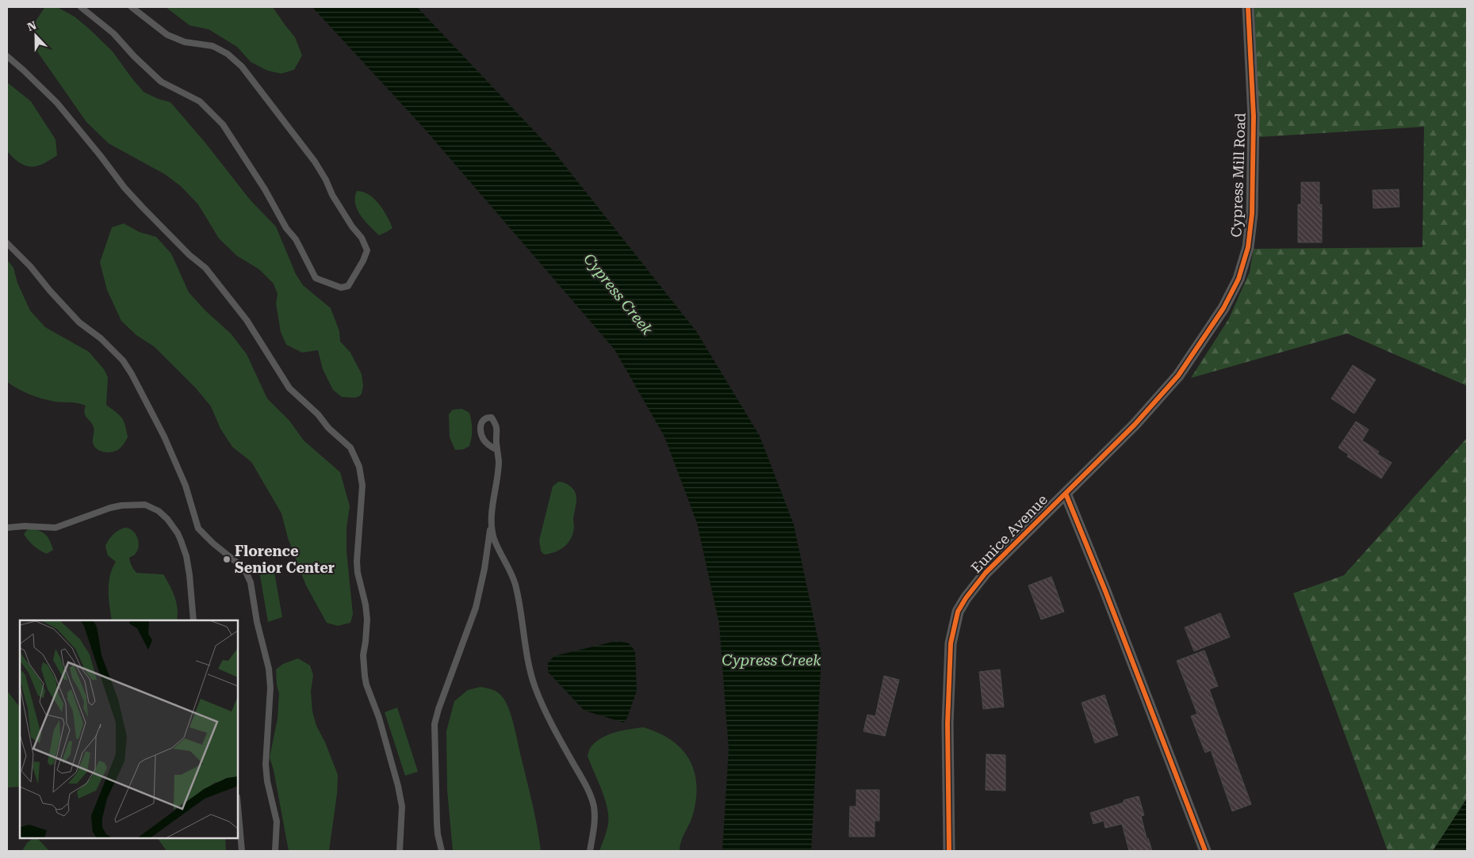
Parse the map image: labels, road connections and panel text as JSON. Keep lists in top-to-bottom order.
{
  "streets": {
    "street": ["Cypress Mill Road", "Eunice Avenue"]
  },
  "crossings": [
    ["Cypress Mill Road", "Eunice Avenue"]
  ],
  "water": ["Cypress Creek"],
  "places": ["Florence Senior Center"],
  "north": "top"
}
